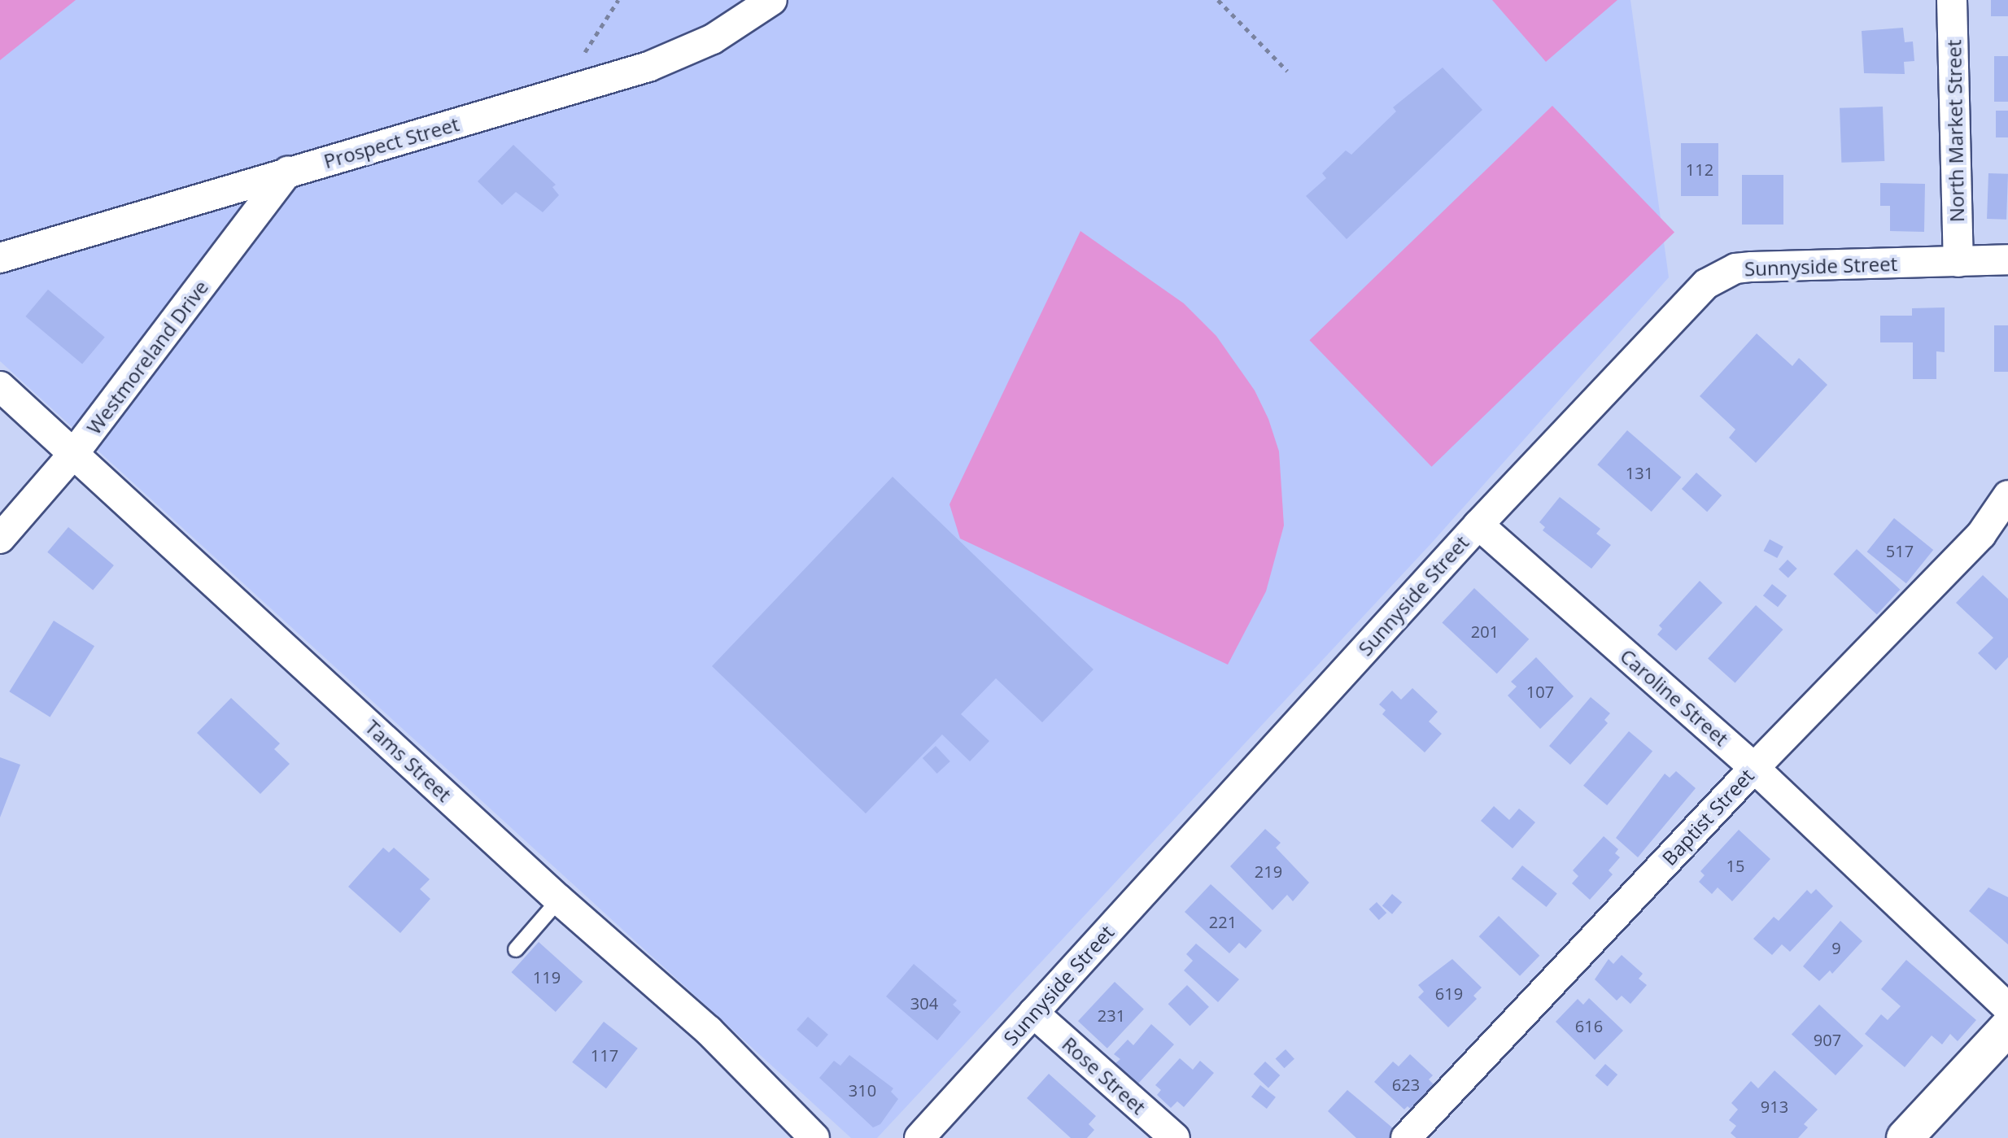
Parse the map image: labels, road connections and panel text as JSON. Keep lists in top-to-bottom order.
{
  "streets": {
    "street": [
      "North Market Street",
      "Prospect Street",
      "Sunnyside Street",
      "Westmoreland Drive",
      "Caroline Street",
      "Tams Street",
      "Baptist Street",
      "Rose Street"
    ]
  },
  "crossings": [
    ["North Market Street", "Sunnyside Street"],
    ["Prospect Street", "Westmoreland Drive"],
    ["Sunnyside Street", "Caroline Street"],
    ["Sunnyside Street", "Rose Street"],
    ["Westmoreland Drive", "Tams Street"],
    ["Caroline Street", "Baptist Street"]
  ],
  "house_numbers": [
    "112",
    "131",
    "517",
    "201",
    "107",
    "15",
    "219",
    "221",
    "9",
    "119",
    "619",
    "304",
    "231",
    "616",
    "907",
    "117",
    "623",
    "310",
    "913"
  ]
}
